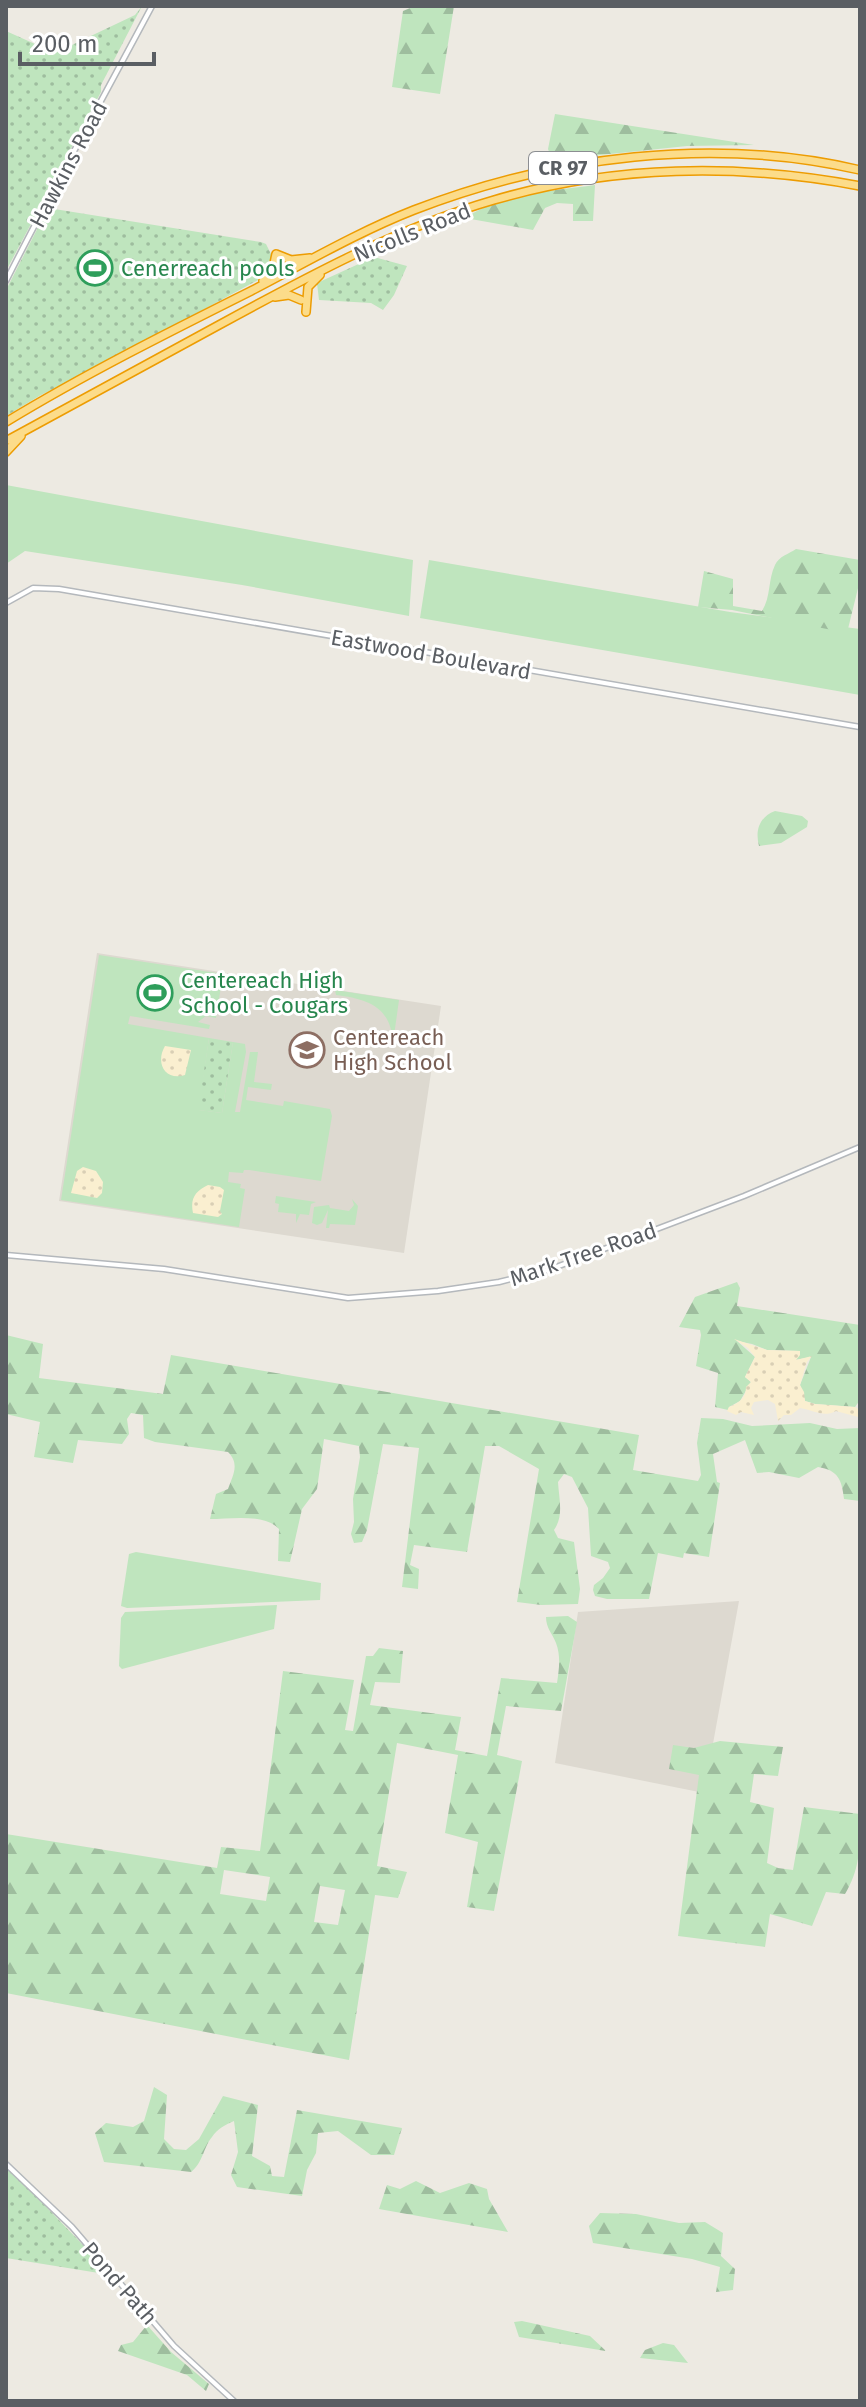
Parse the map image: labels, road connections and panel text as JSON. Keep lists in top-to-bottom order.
{
  "streets": {
    "highway": ["CR 97", "Nicolls Road"],
    "street": [
      "Hawkins Road",
      "Eastwood Boulevard",
      "Mark Tree Road",
      "Pond Path"
    ]
  },
  "places": {
    "sports": ["Cenerreach pools", "Centereach High School - Cougars"],
    "school or university": ["Centereach High School"]
  },
  "scale_bar": "200 m"
}
